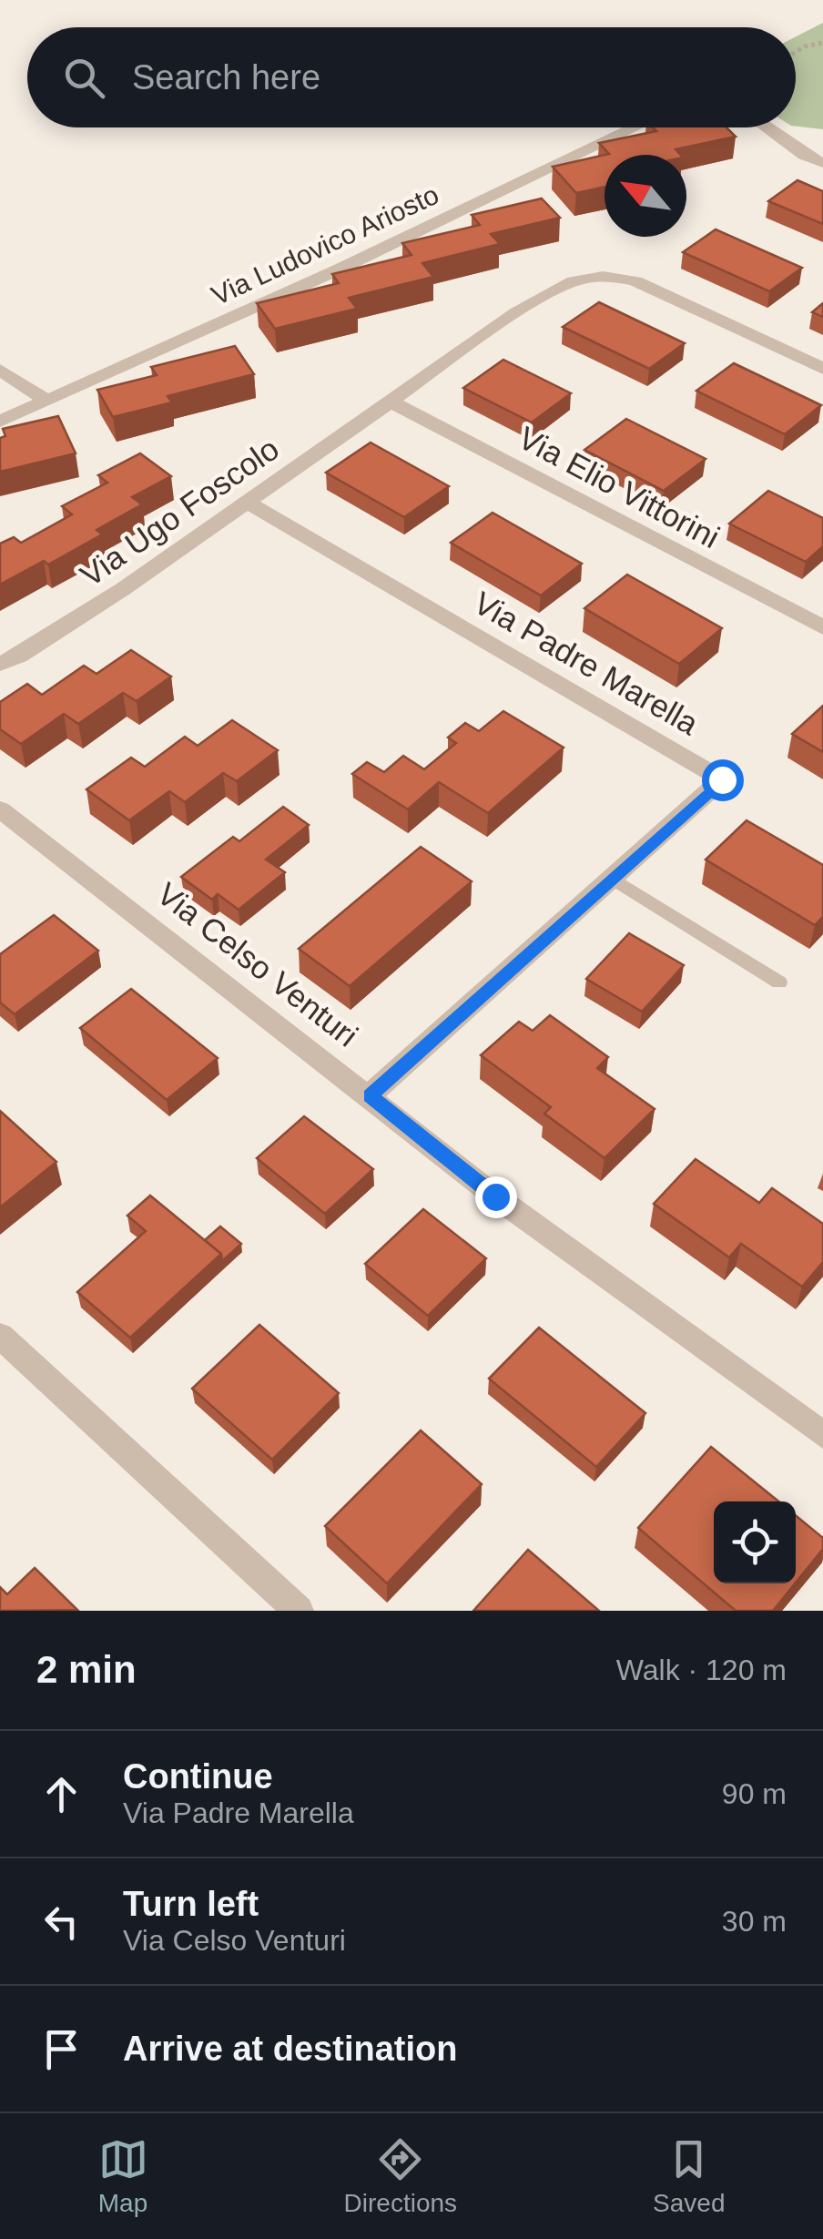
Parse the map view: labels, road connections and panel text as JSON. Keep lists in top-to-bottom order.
{
  "streets": {
    "street": [
      "Via Ludovico Ariosto",
      "Via Elio Vittorini",
      "Via Ugo Foscolo",
      "Via Padre Marella",
      "Via Celso Venturi"
    ]
  },
  "crossings": [
    ["Via Elio Vittorini", "Via Ugo Foscolo"],
    ["Via Ugo Foscolo", "Via Padre Marella"],
    ["Via Padre Marella", "Via Celso Venturi"]
  ],
  "north": "top left",
  "page": {
    "search": "Search here",
    "heading": ["2 min", "Walk · 120 m"],
    "list": [
      ["Continue", "Via Padre Marella", "90 m"],
      ["Turn left", "Via Celso Venturi", "30 m"],
      "Arrive at destination"
    ],
    "nav": ["Map", "Directions", "Saved"]
  }
}
